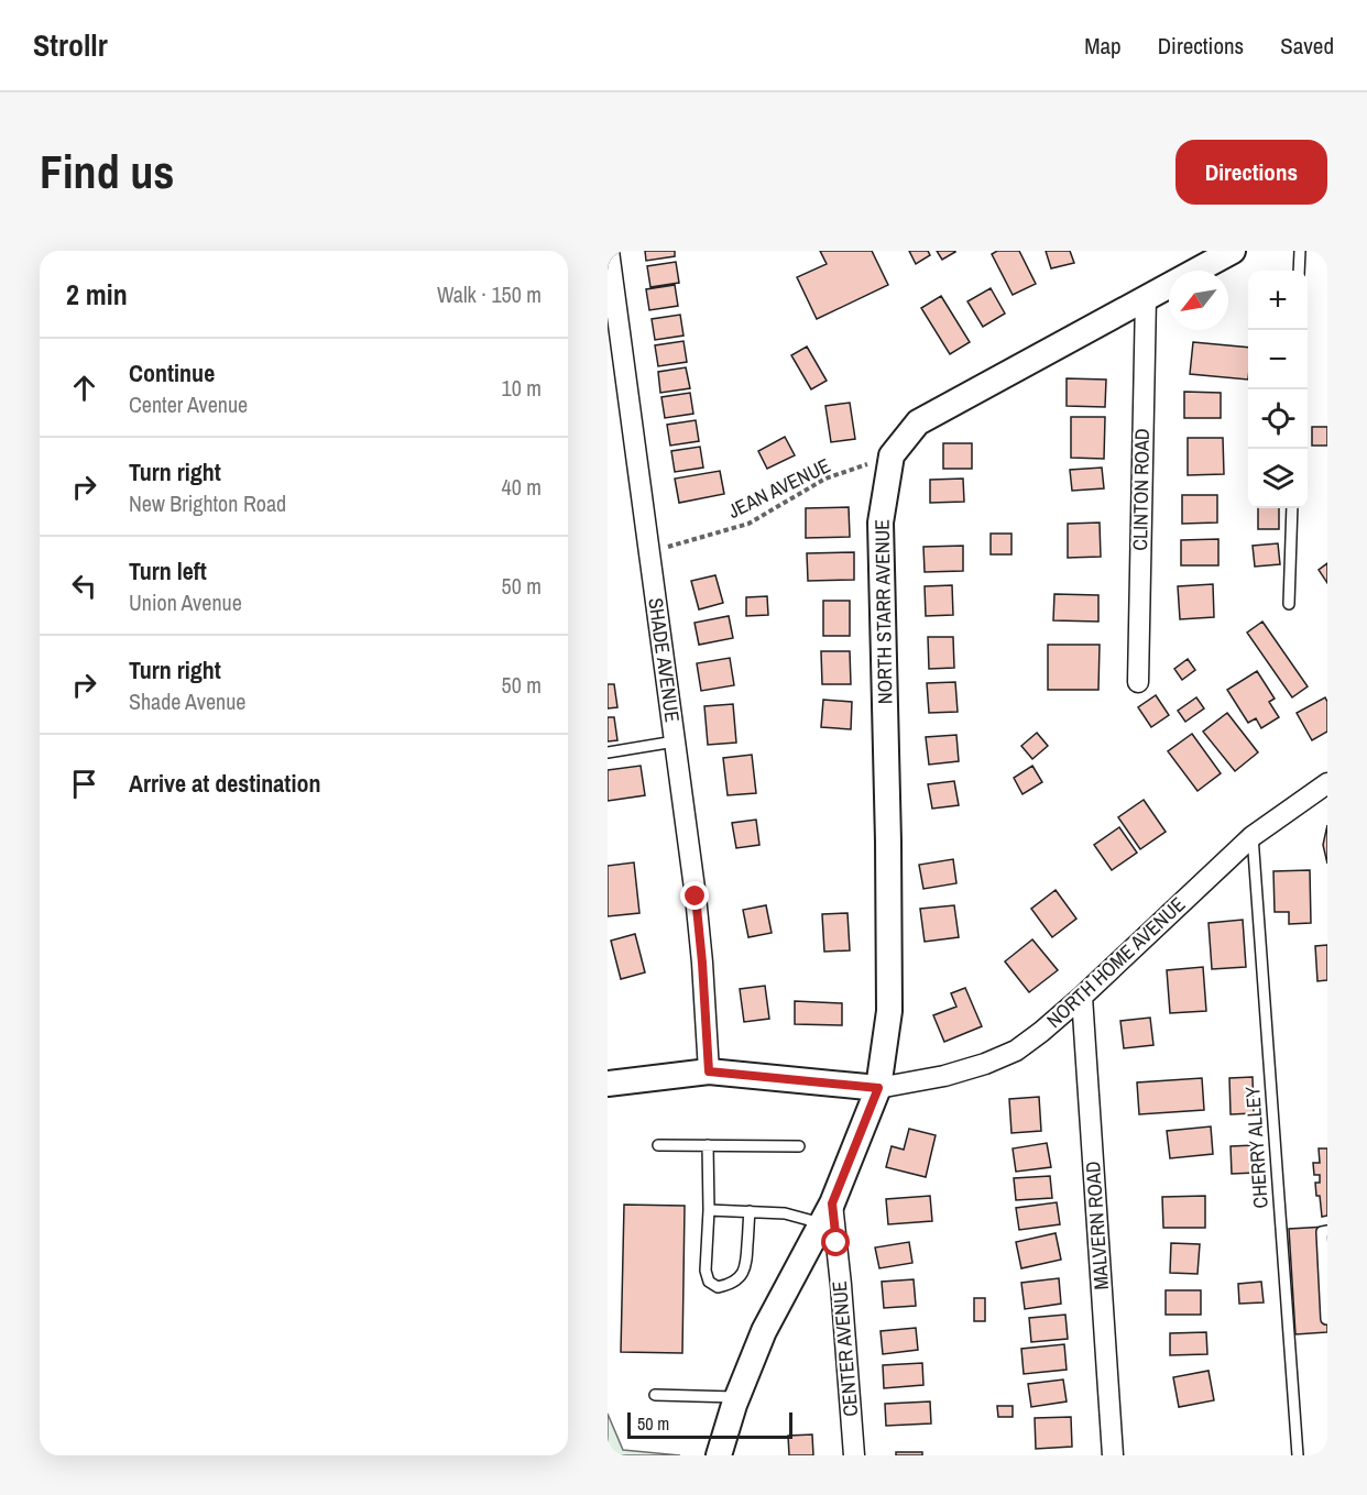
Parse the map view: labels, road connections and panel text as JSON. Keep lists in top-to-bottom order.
{
  "streets": {
    "street": [
      "CLINTON ROAD",
      "NORTH STARR AVENUE",
      "SHADE AVENUE",
      "NORTH HOME AVENUE",
      "MALVERN ROAD",
      "CENTER AVENUE"
    ],
    "lane": ["CHERRY ALLEY"],
    "path": ["JEAN AVENUE"]
  },
  "crossings": [
    ["CLINTON ROAD", "NORTH STARR AVENUE"],
    ["NORTH STARR AVENUE", "NORTH HOME AVENUE"],
    ["NORTH STARR AVENUE", "CENTER AVENUE"],
    ["NORTH HOME AVENUE", "CHERRY ALLEY"],
    ["NORTH HOME AVENUE", "MALVERN ROAD"]
  ],
  "scale_bar": "50 m",
  "north": "bottom left",
  "page": {
    "header": "Strollr",
    "nav": ["Map", "Directions", "Saved"],
    "buttons": "Directions",
    "title": "Find us",
    "heading": ["2 min", "Walk · 150 m"],
    "map_buttons": ["+", "−"],
    "list": [
      ["Continue", "Center Avenue", "10 m"],
      ["Turn right", "New Brighton Road", "40 m"],
      ["Turn left", "Union Avenue", "50 m"],
      ["Turn right", "Shade Avenue", "50 m"],
      "Arrive at destination"
    ],
    "scale": "50 m"
  }
}
